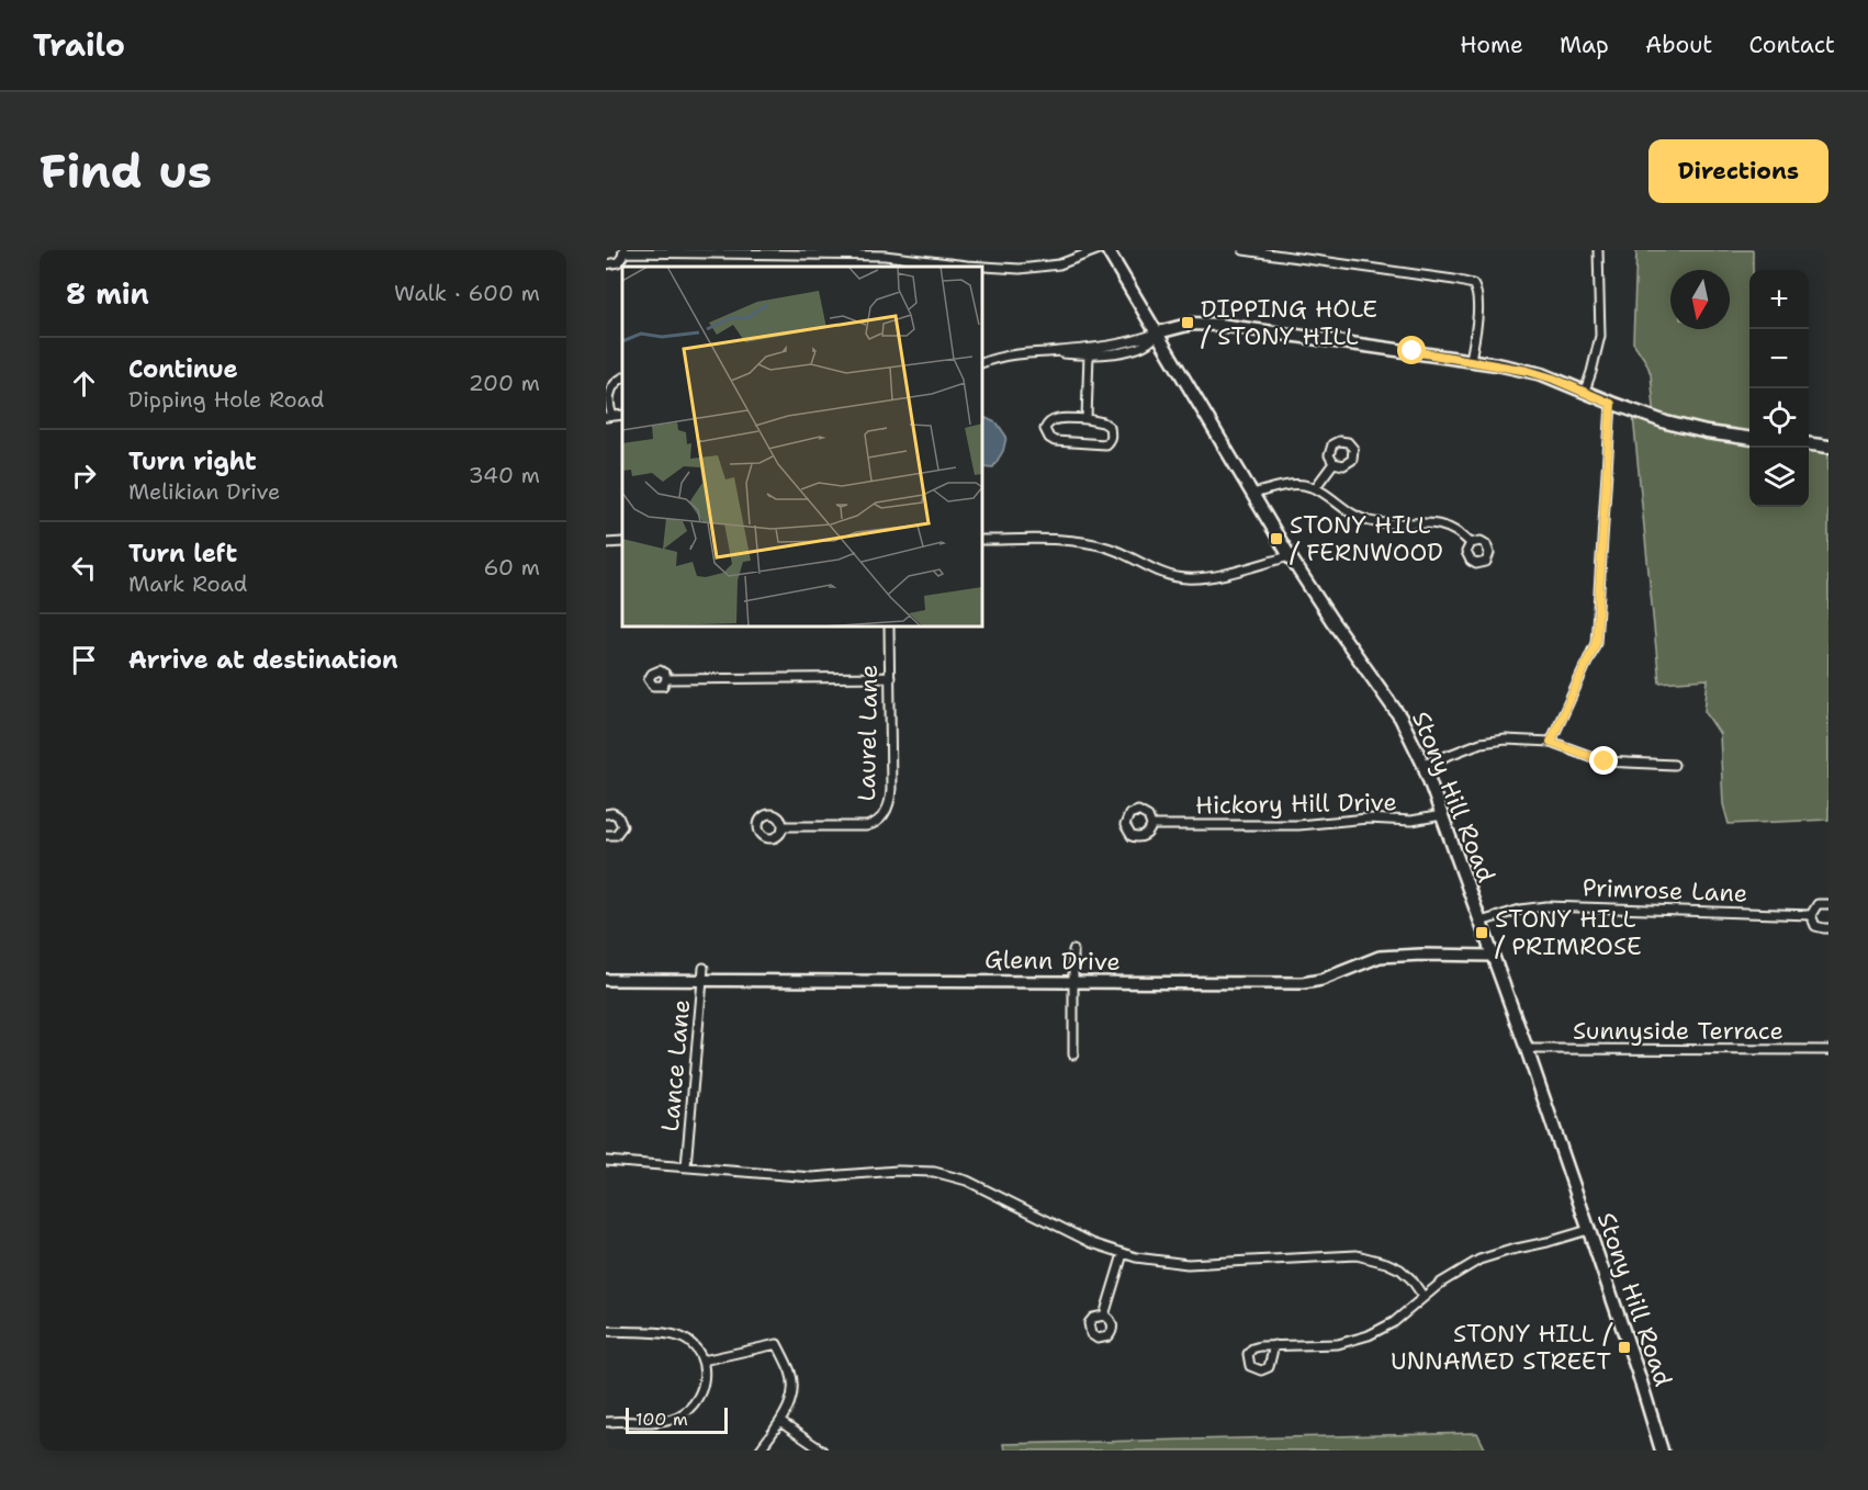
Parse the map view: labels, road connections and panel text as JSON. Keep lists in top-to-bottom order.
{
  "streets": {
    "main road": ["Stony Hill Road"],
    "street": [
      "Laurel Lane",
      "Hickory Hill Drive",
      "Primrose Lane",
      "Glenn Drive",
      "Sunnyside Terrace",
      "Lance Lane"
    ]
  },
  "crossings": [
    ["Stony Hill Road", "Hickory Hill Drive"],
    ["Stony Hill Road", "Primrose Lane"],
    ["Stony Hill Road", "Glenn Drive"],
    ["Stony Hill Road", "Sunnyside Terrace"],
    ["Glenn Drive", "Lance Lane"]
  ],
  "places": {
    "transit": [
      "DIPPING HOLE / STONY HILL",
      "STONY HILL / FERNWOOD",
      "STONY HILL / PRIMROSE",
      "STONY HILL / UNNAMED STREET"
    ]
  },
  "scale_bar": "100 m",
  "north": "bottom",
  "page": {
    "header": "Trailo",
    "nav": [
      "Home",
      "Map",
      "About",
      "Contact"
    ],
    "buttons": "Directions",
    "title": "Find us",
    "heading": ["8 min", "Walk · 600 m"],
    "map_buttons": ["+", "−"],
    "list": [
      ["Continue", "Dipping Hole Road", "200 m"],
      ["Turn right", "Melikian Drive", "340 m"],
      ["Turn left", "Mark Road", "60 m"],
      "Arrive at destination"
    ],
    "scale": "100 m"
  }
}
